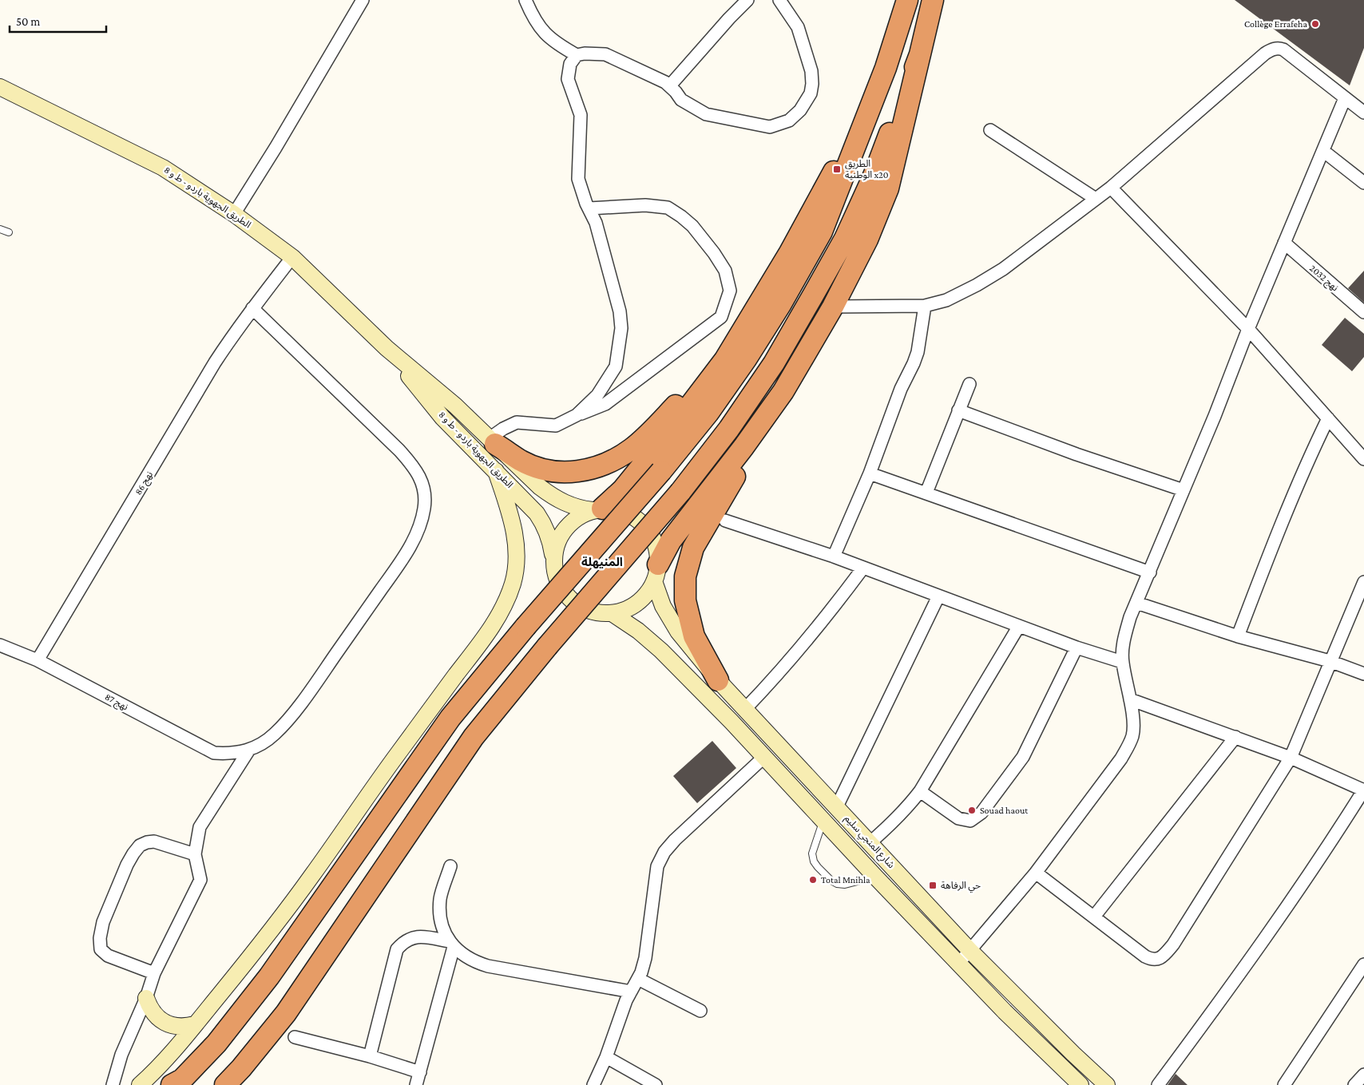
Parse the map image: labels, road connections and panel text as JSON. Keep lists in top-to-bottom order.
{
  "streets": {
    "main road": ["الطريق الجهوية باردو - ط و 8", "شارع المنجي سليم"],
    "street": ["نهج 2032", "نهج 86", "نهج 87"]
  },
  "crossings": [
    ["الطريق الجهوية باردو - ط و 8", "نهج 86"],
    ["الطريق الجهوية باردو - ط و 8", "شارع المنجي سليم"],
    ["نهج 86", "نهج 87"]
  ],
  "districts": ["المنيهلة"],
  "places": {
    "other": ["Collège Errafeha", "Souad haout", "Total Mnihla"],
    "transit": ["الطريق الوطنية x20", "حي الرفاهة"]
  },
  "scale_bar": "50 m"
}
